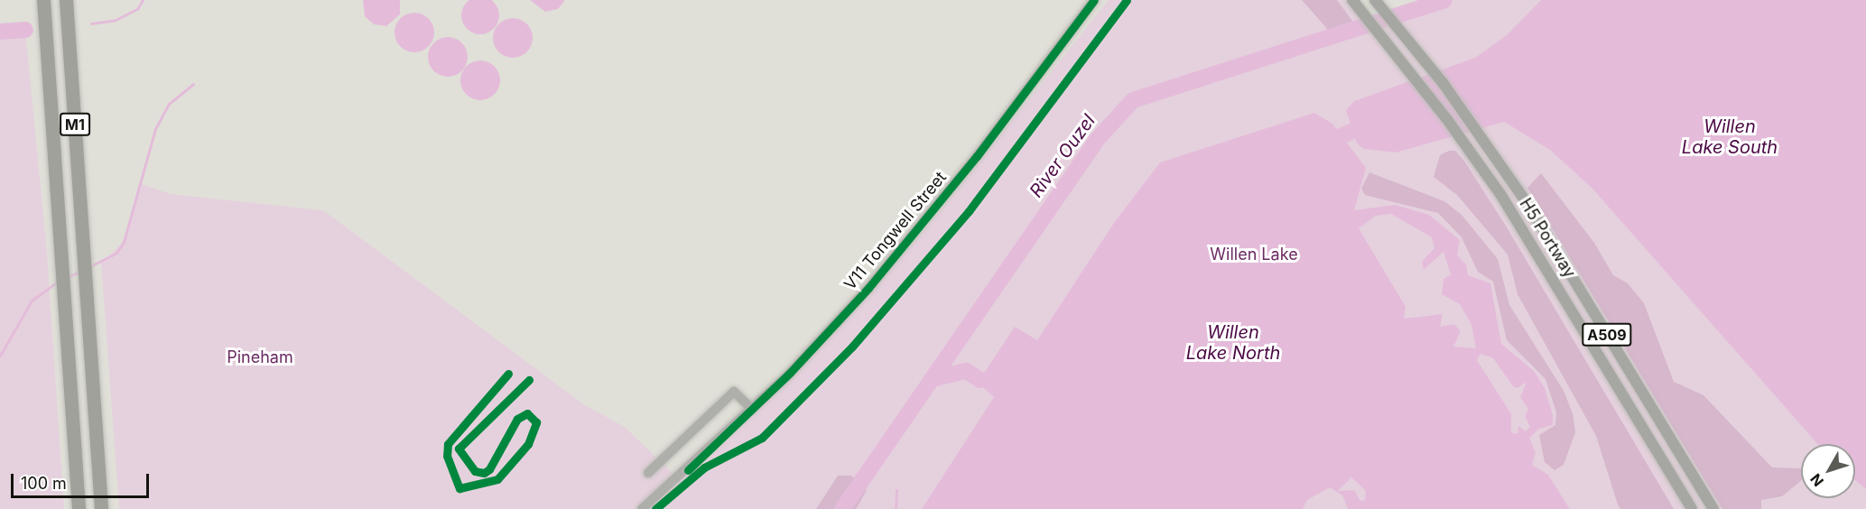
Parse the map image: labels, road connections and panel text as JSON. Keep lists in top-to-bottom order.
{
  "streets": {
    "highway": ["M1"],
    "main road": ["H5 Portway", "A509"],
    "street": ["V11 Tongwell Street"]
  },
  "water": ["Willen Lake South", "River Ouzel", "Willen Lake North"],
  "parks": ["Willen Lake", "Pineham"],
  "scale_bar": "100 m",
  "north": "bottom left"
}
